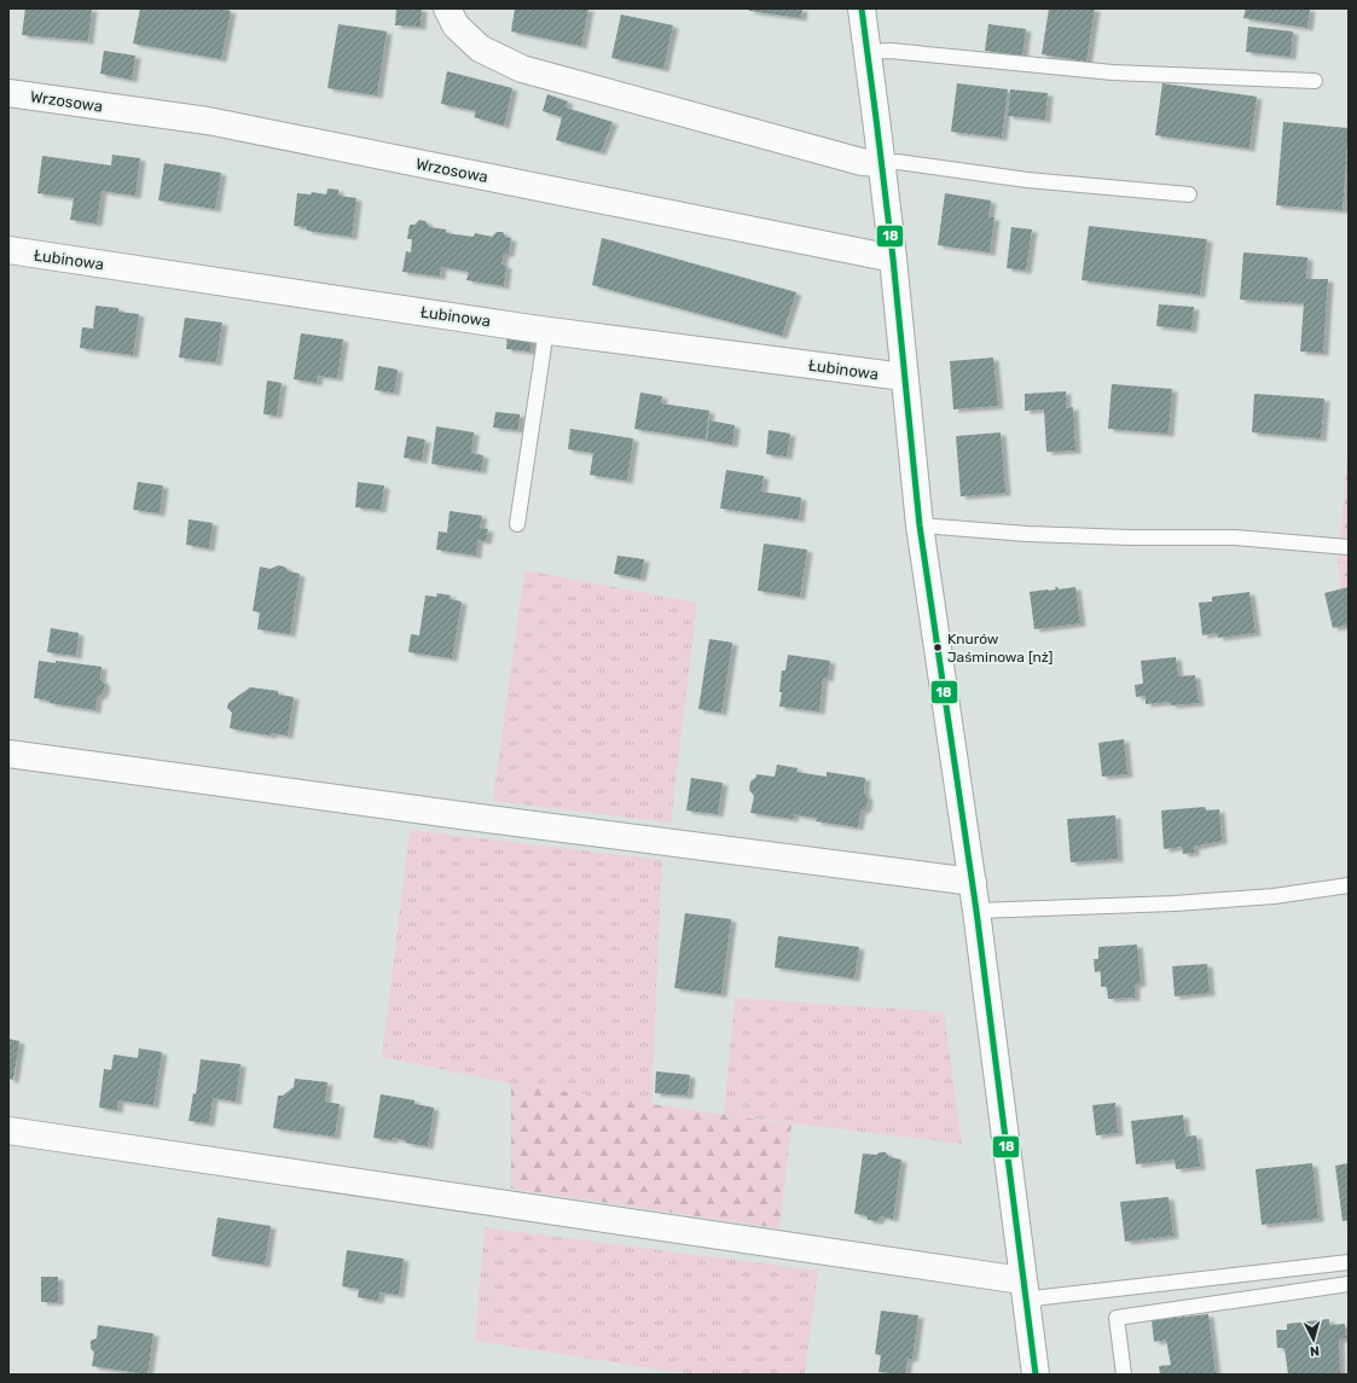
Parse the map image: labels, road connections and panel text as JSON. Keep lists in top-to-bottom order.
{
  "streets": {
    "street": ["Wrzosowa", "Łubinowa"]
  },
  "places": ["Knurów Jaśminowa [nż]"],
  "lines": ["transit line 18"],
  "north": "bottom"
}
